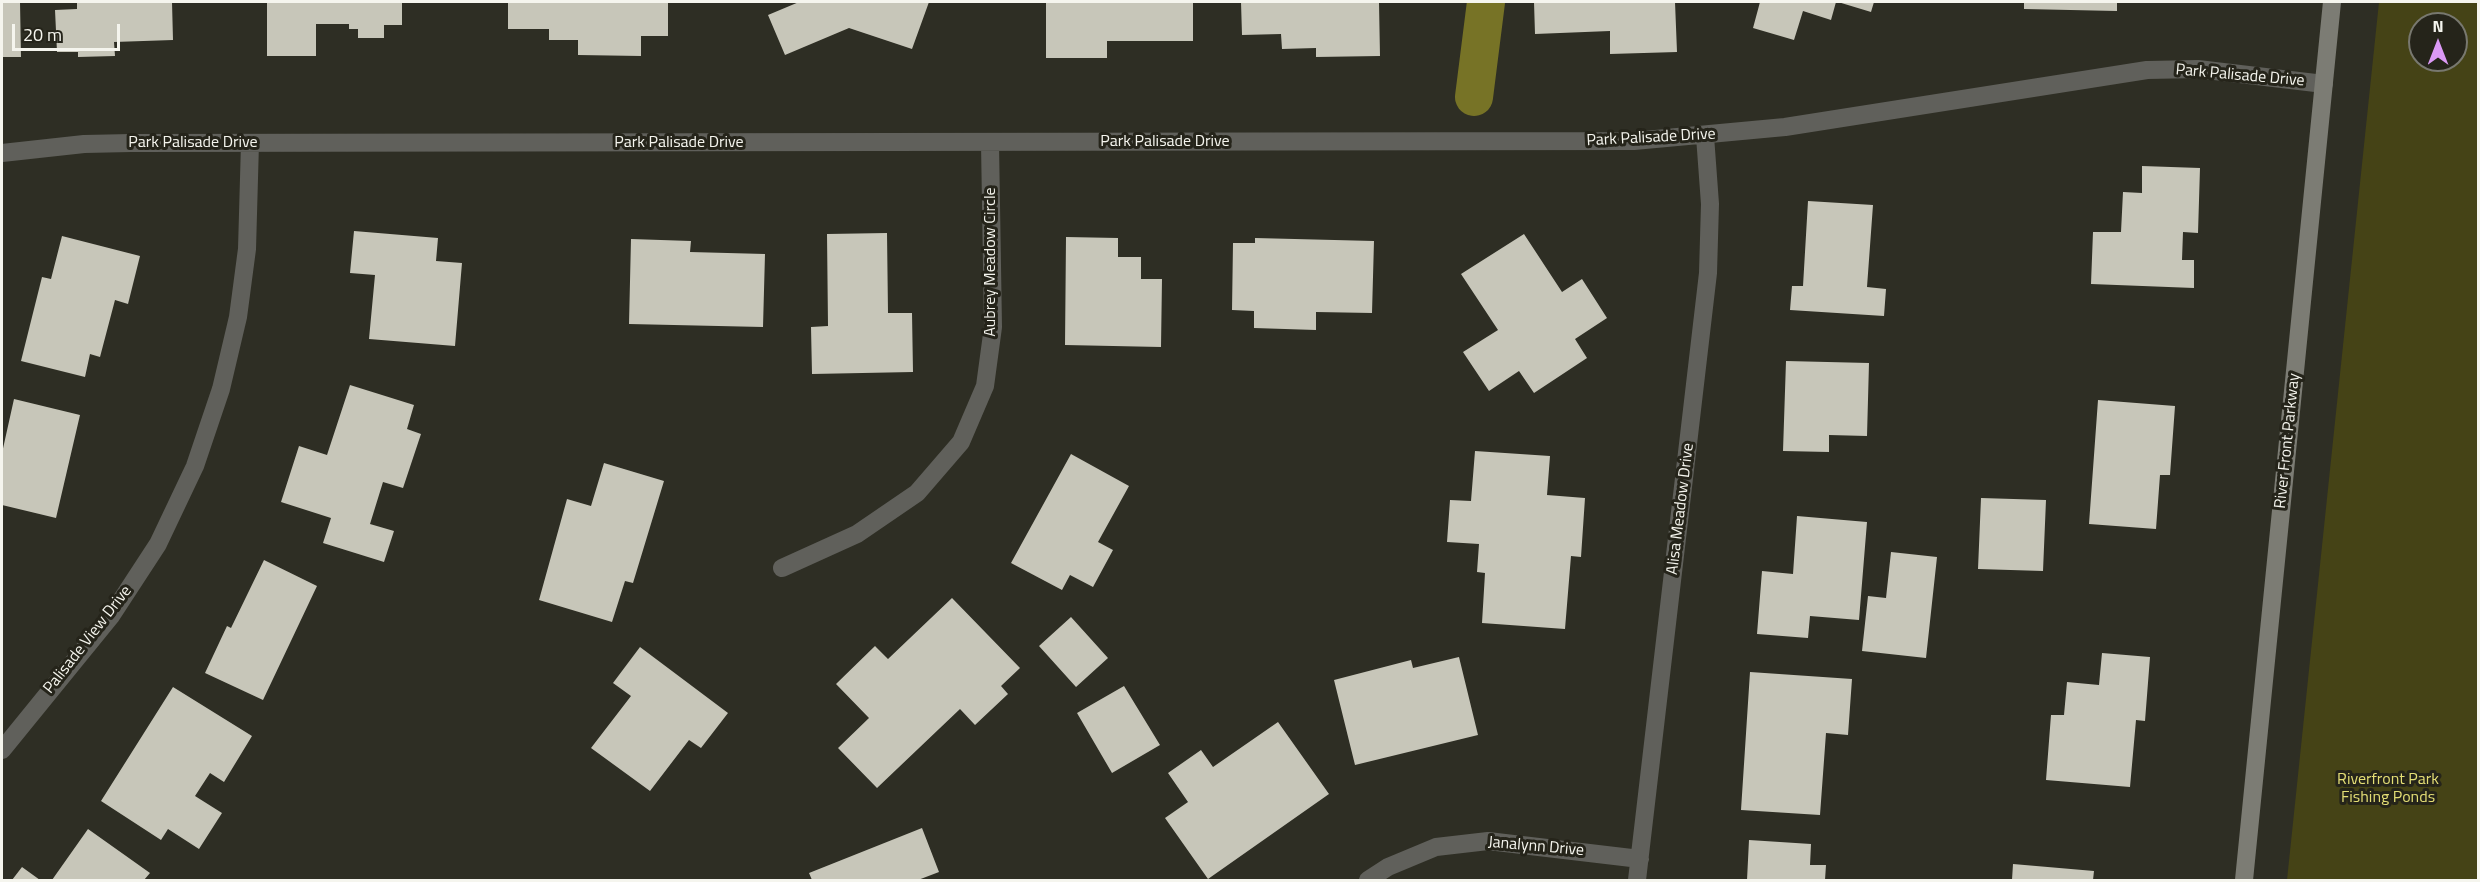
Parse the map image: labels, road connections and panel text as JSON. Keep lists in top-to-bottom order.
{
  "streets": {
    "street": [
      "Park Palisade Drive",
      "Aubrey Meadow Circle",
      "River Front Parkway",
      "Alisa Meadow Drive",
      "Palisade View Drive",
      "Janalynn Drive"
    ]
  },
  "crossings": [
    ["Park Palisade Drive", "Aubrey Meadow Circle"],
    ["Park Palisade Drive", "River Front Parkway"],
    ["Park Palisade Drive", "Alisa Meadow Drive"],
    ["Park Palisade Drive", "Palisade View Drive"],
    ["Alisa Meadow Drive", "Janalynn Drive"]
  ],
  "parks": ["Riverfront Park Fishing Ponds"],
  "scale_bar": "20 m",
  "north": "top"
}
